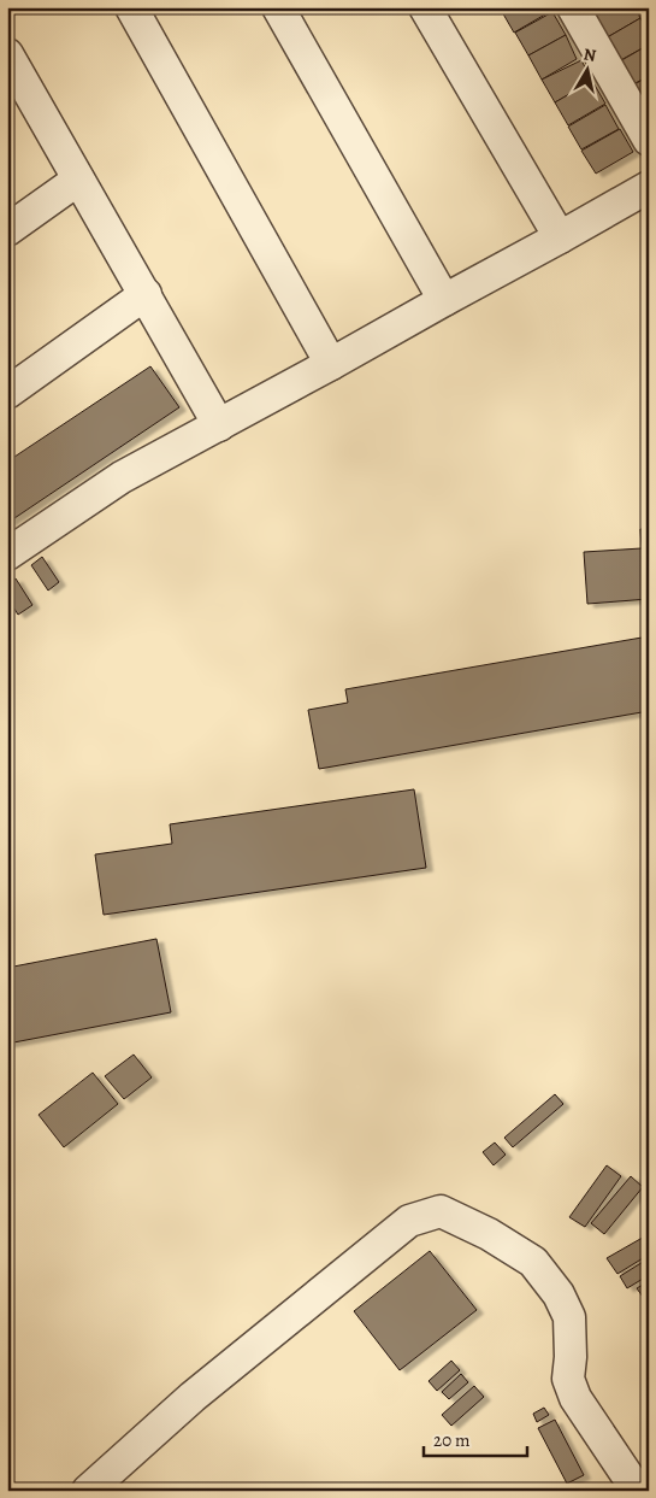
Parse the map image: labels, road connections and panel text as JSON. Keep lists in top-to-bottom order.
{
  "scale_bar": "20 m",
  "north": "top"
}
